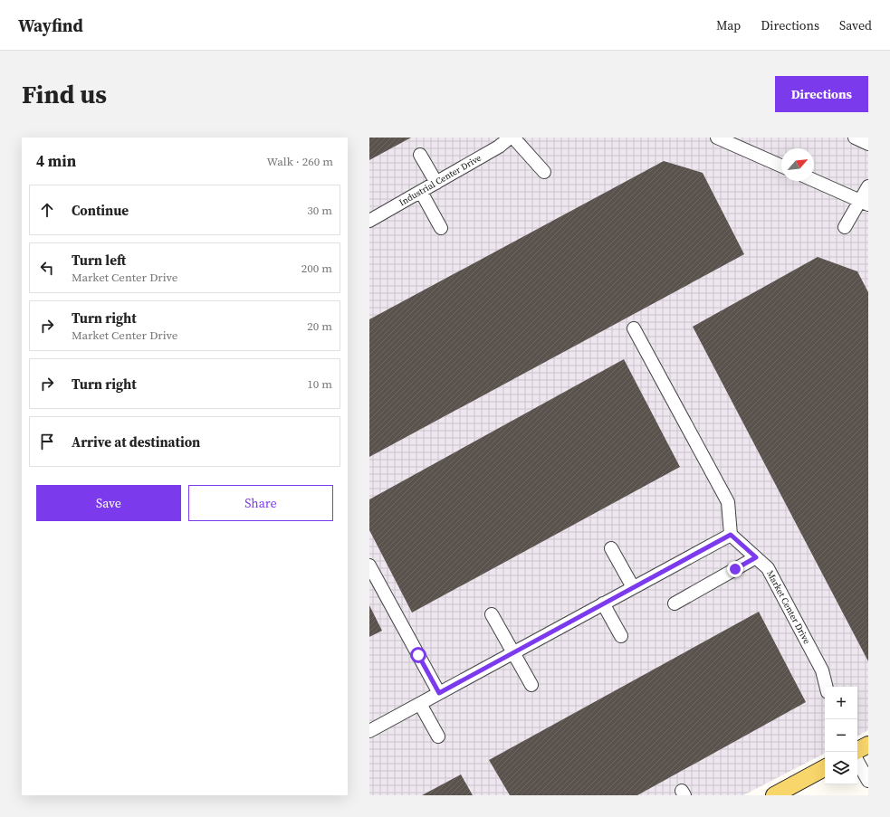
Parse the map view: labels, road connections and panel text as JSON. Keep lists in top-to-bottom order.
{
  "streets": {
    "street": ["Industrial Center Drive", "Market Center Drive"]
  },
  "north": "top right",
  "page": {
    "header": "Wayfind",
    "nav": ["Map", "Directions", "Saved"],
    "buttons": [
      "Directions",
      ["Save", "Share"]
    ],
    "title": "Find us",
    "heading": ["4 min", "Walk · 260 m"],
    "list": [
      ["Continue", "30 m"],
      ["Turn left", "Market Center Drive", "200 m"],
      ["Turn right", "Market Center Drive", "20 m"],
      ["Turn right", "10 m"],
      "Arrive at destination"
    ],
    "map_buttons": ["+", "−"]
  }
}
